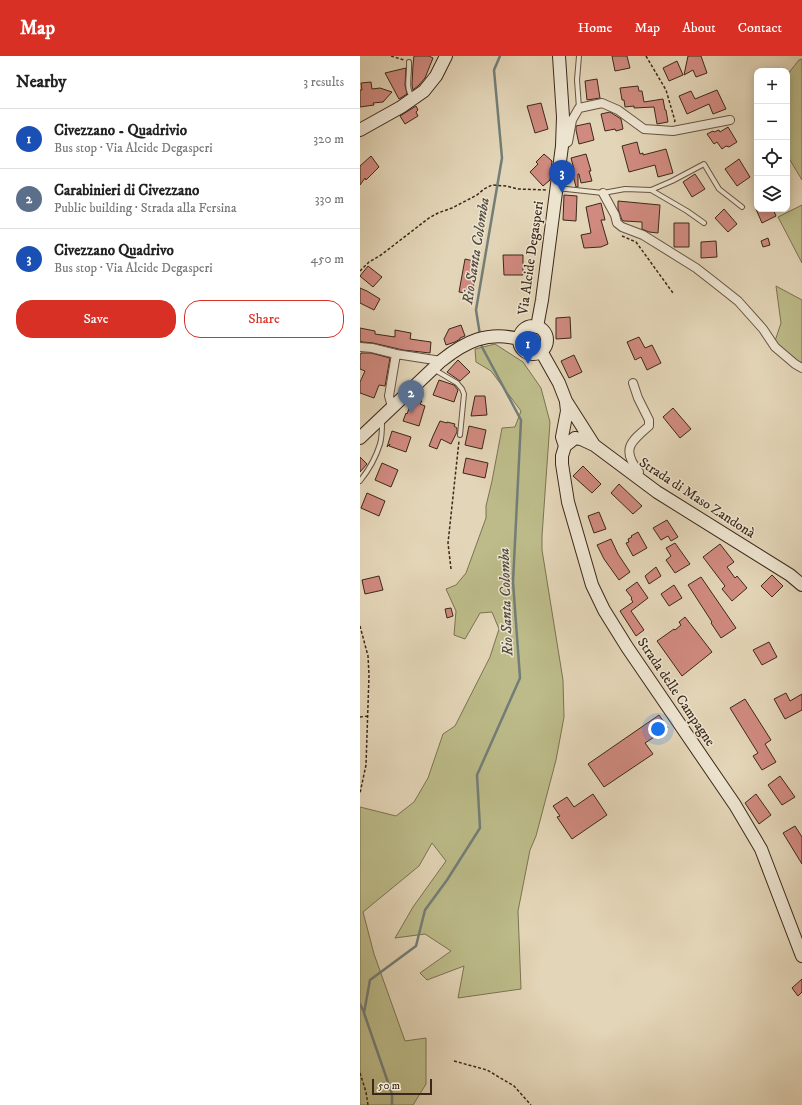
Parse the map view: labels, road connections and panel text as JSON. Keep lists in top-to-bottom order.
{
  "streets": {
    "street": ["Via Alcide Degasperi", "Strada di Maso Zandonà", "Strada delle Campagne"]
  },
  "crossings": [
    ["Strada di Maso Zandonà", "Strada delle Campagne"]
  ],
  "water": ["Rio Santa Colomba"],
  "scale_bar": "50 m",
  "page": {
    "header": "Map",
    "nav": [
      "Home",
      "Map",
      "About",
      "Contact"
    ],
    "heading": ["Nearby", "3 results"],
    "map_buttons": ["+", "−"],
    "list": [
      {
        "mark": "1",
        "name": "Civezzano - Quadrivio",
        "note": "Bus stop · Via Alcide Degasperi",
        "value": "320 m"
      },
      {
        "mark": "2",
        "name": "Carabinieri di Civezzano",
        "note": "Public building · Strada alla Fersina",
        "value": "330 m"
      },
      {
        "mark": "3",
        "name": "Civezzano Quadrivo",
        "note": "Bus stop · Via Alcide Degasperi",
        "value": "450 m"
      }
    ],
    "pins": ["3", "1", "2"],
    "buttons": ["Save", "Share"],
    "scale": "50 m"
  }
}
